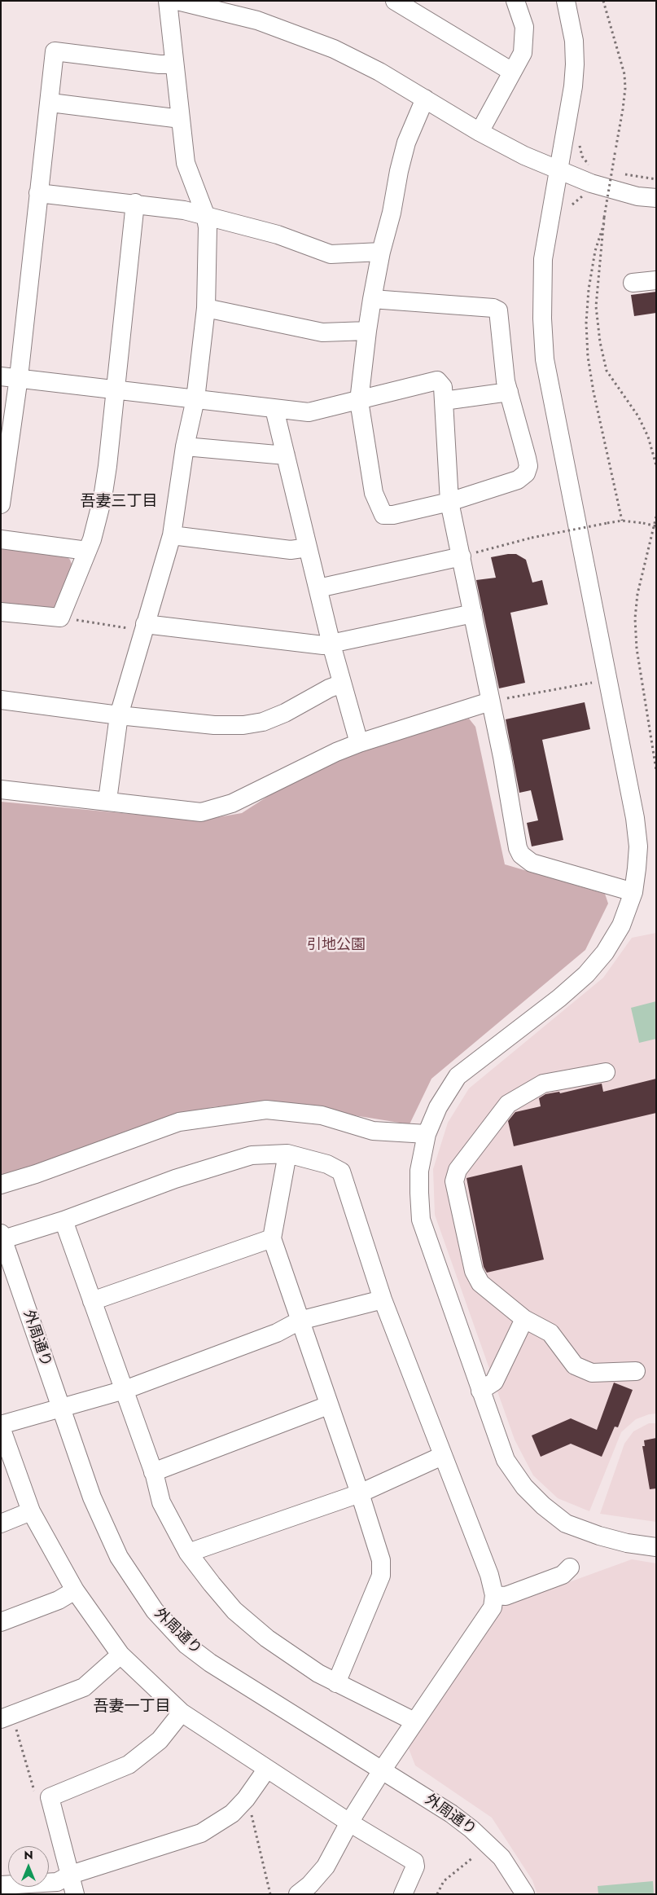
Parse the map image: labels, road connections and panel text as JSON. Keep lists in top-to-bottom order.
{
  "streets": {
    "street": ["外周通り"]
  },
  "districts": ["吾妻三丁目", "吾妻一丁目"],
  "parks": ["引地公園"],
  "north": "top"
}
